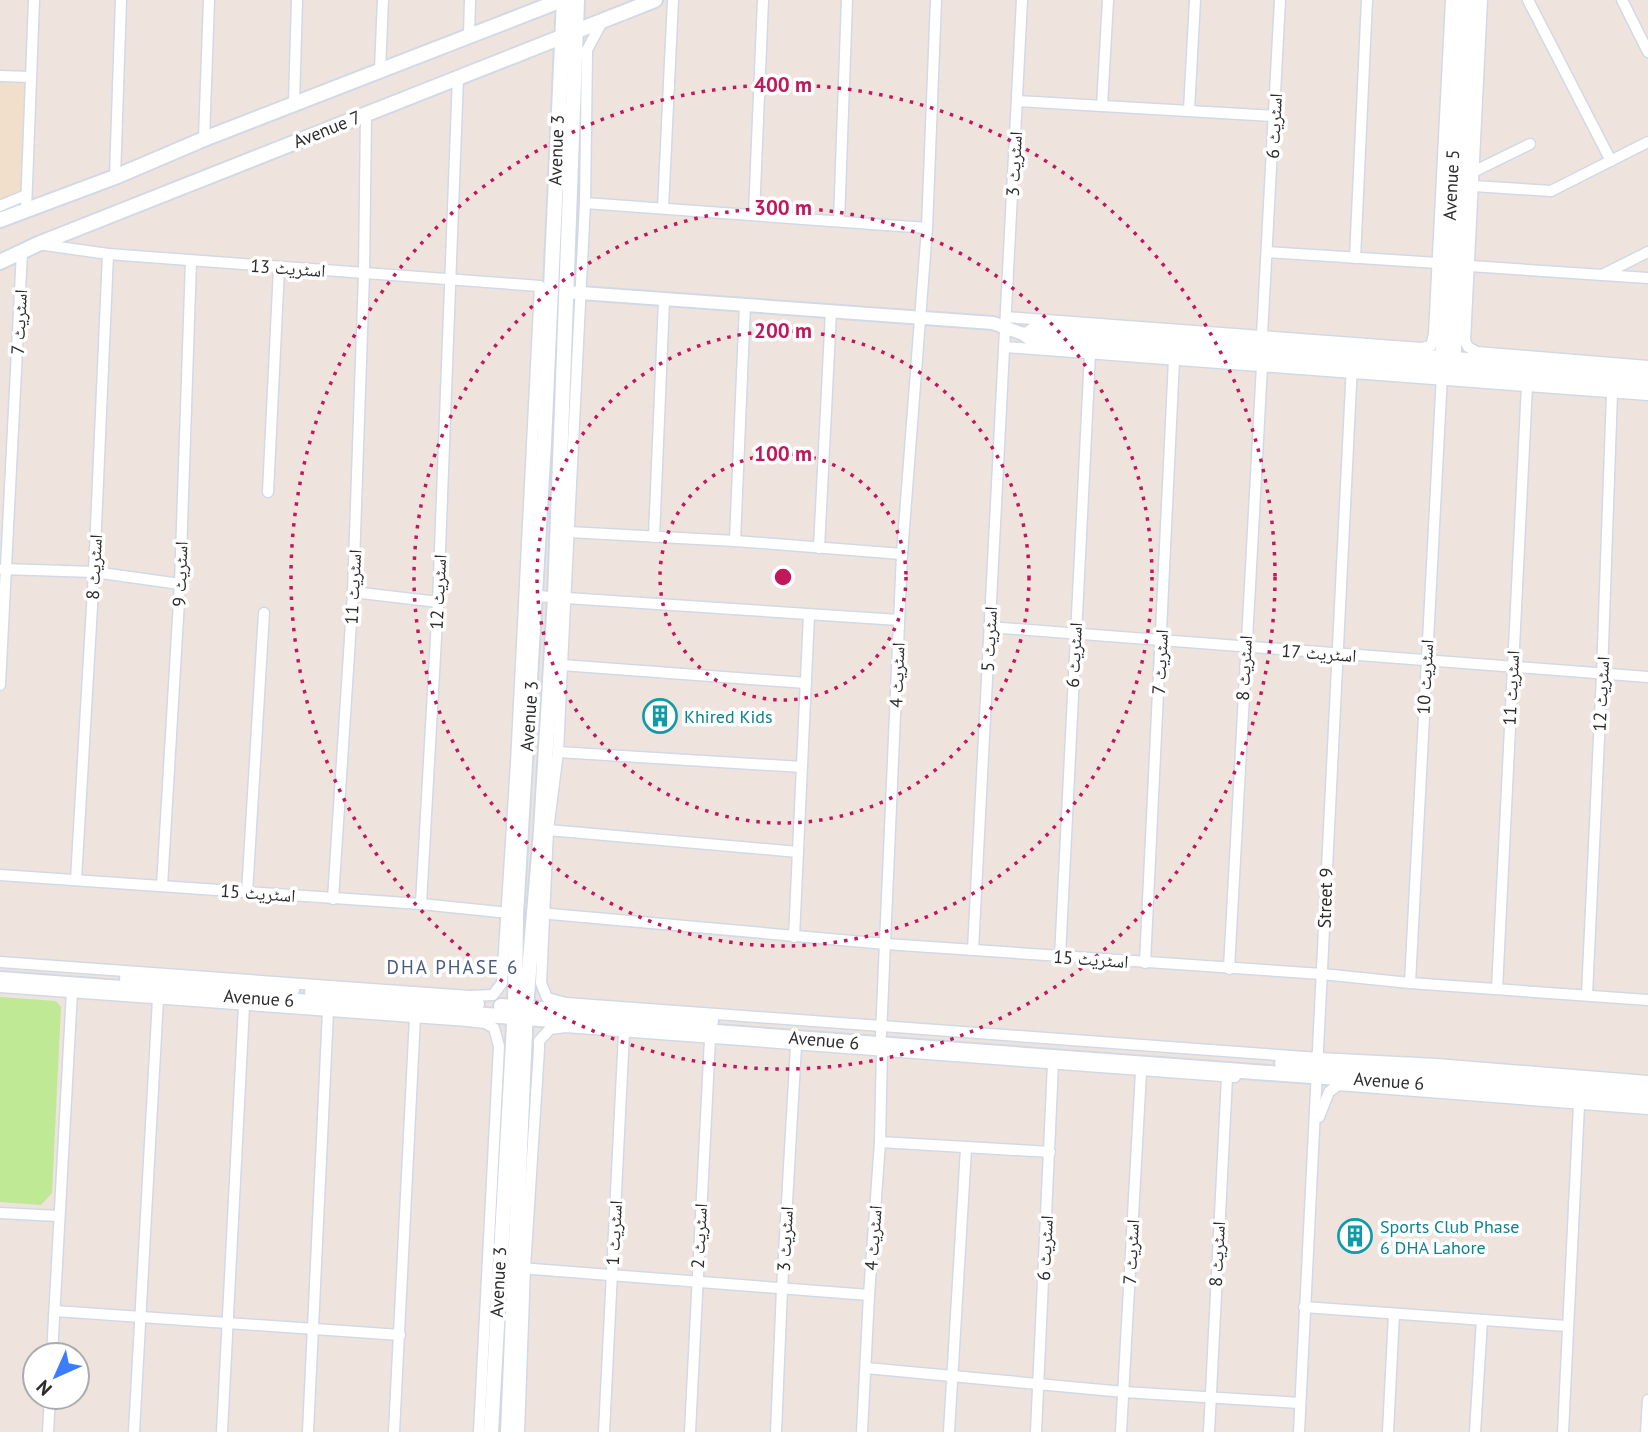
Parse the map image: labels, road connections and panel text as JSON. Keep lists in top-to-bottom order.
{
  "streets": {
    "main road": [
      "Avenue 7",
      "Avenue 3",
      "Avenue 5",
      "Avenue 6"
    ],
    "street": [
      "اسٹریٹ 6",
      "اسٹریٹ 3",
      "اسٹریٹ 13",
      "اسٹریٹ 7",
      "اسٹریٹ 8",
      "اسٹریٹ 9",
      "اسٹریٹ 11",
      "اسٹریٹ 12",
      "اسٹریٹ 5",
      "اسٹریٹ 17",
      "اسٹریٹ 4",
      "اسٹریٹ 10",
      "اسٹریٹ 15",
      "Street 9",
      "اسٹریٹ 1",
      "اسٹریٹ 2"
    ]
  },
  "crossings": [
    ["اسٹریٹ 6", "اسٹریٹ 17"],
    ["اسٹریٹ 6", "اسٹریٹ 15"],
    ["Avenue 7", "Avenue 3"],
    ["Avenue 7", "اسٹریٹ 13"],
    ["Avenue 7", "اسٹریٹ 7"],
    ["Avenue 7", "اسٹریٹ 11"],
    ["Avenue 7", "اسٹریٹ 12"],
    ["Avenue 3", "اسٹریٹ 13"],
    ["Avenue 3", "اسٹریٹ 15"],
    ["Avenue 3", "Avenue 6"],
    ["اسٹریٹ 3", "اسٹریٹ 5"],
    ["Avenue 5", "اسٹریٹ 10"],
    ["اسٹریٹ 13", "اسٹریٹ 8"],
    ["اسٹریٹ 13", "اسٹریٹ 9"],
    ["اسٹریٹ 13", "اسٹریٹ 11"],
    ["اسٹریٹ 13", "اسٹریٹ 12"],
    ["اسٹریٹ 13", "اسٹریٹ 15"],
    ["اسٹریٹ 7", "اسٹریٹ 17"],
    ["اسٹریٹ 7", "اسٹریٹ 15"],
    ["اسٹریٹ 8", "اسٹریٹ 17"],
    ["اسٹریٹ 8", "اسٹریٹ 15"],
    ["اسٹریٹ 9", "اسٹریٹ 15"],
    ["اسٹریٹ 11", "اسٹریٹ 17"],
    ["اسٹریٹ 11", "اسٹریٹ 15"],
    ["اسٹریٹ 12", "اسٹریٹ 17"],
    ["اسٹریٹ 12", "اسٹریٹ 15"],
    ["اسٹریٹ 5", "اسٹریٹ 17"],
    ["اسٹریٹ 5", "اسٹریٹ 15"],
    ["اسٹریٹ 17", "اسٹریٹ 10"],
    ["اسٹریٹ 17", "Street 9"],
    ["اسٹریٹ 4", "اسٹریٹ 15"],
    ["اسٹریٹ 4", "Avenue 6"],
    ["اسٹریٹ 10", "اسٹریٹ 15"],
    ["اسٹریٹ 15", "Street 9"],
    ["Street 9", "Avenue 6"]
  ],
  "districts": ["DHA PHASE 6"],
  "places": {
    "building": ["Khired Kids", "Sports Club Phase 6 DHA Lahore"]
  },
  "north": "bottom left",
  "rings": [
    "400 m",
    "300 m",
    "200 m",
    "100 m"
  ]
}
